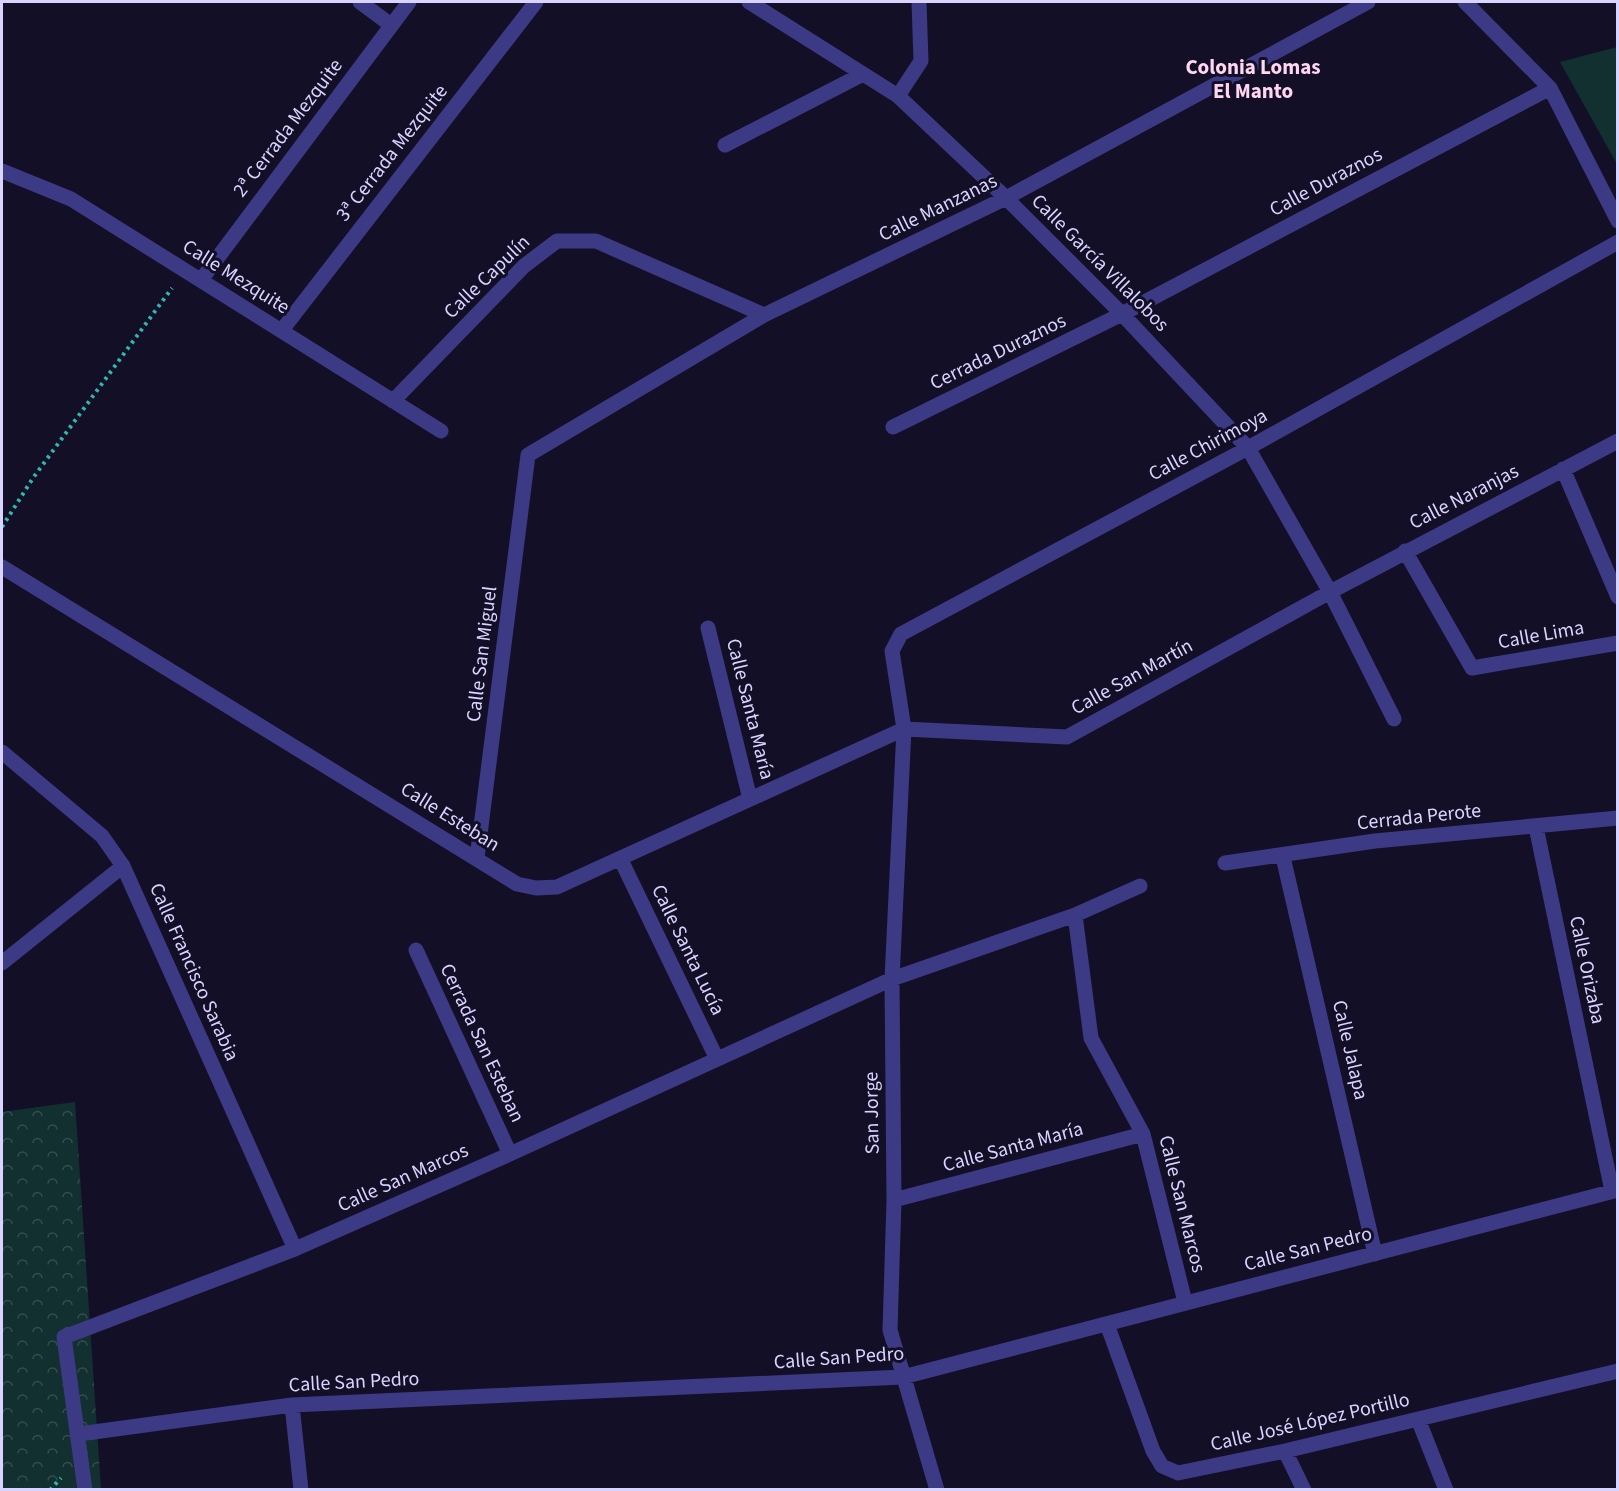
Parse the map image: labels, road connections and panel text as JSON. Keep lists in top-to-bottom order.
{
  "streets": {
    "street": [
      "2ª Cerrada Mezquite",
      "3ª Cerrada Mezquite",
      "Calle Duraznos",
      "Calle Manzanas",
      "Calle García Villalobos",
      "Calle Mezquite",
      "Calle Capulín",
      "Cerrada Duraznos",
      "Calle Chirimoya",
      "Calle Naranjas",
      "Calle Lima",
      "Calle San Miguel",
      "Calle San Martín",
      "Calle Santa María",
      "Calle Esteban",
      "Cerrada Perote",
      "Calle Santa Lucía",
      "Calle Orizaba",
      "Calle Francisco Sarabia",
      "Cerrada San Esteban",
      "Calle Jalapa",
      "San Jorge",
      "Calle San Marcos",
      "Calle San Pedro",
      "Calle José López Portillo"
    ]
  },
  "crossings": [
    ["2ª Cerrada Mezquite", "Calle Mezquite"],
    ["3ª Cerrada Mezquite", "Calle Mezquite"],
    ["Calle Duraznos", "Calle García Villalobos"],
    ["Calle Duraznos", "Cerrada Duraznos"],
    ["Calle Manzanas", "Calle García Villalobos"],
    ["Calle Manzanas", "Calle Capulín"],
    ["Calle Manzanas", "Calle San Miguel"],
    ["Calle García Villalobos", "Cerrada Duraznos"],
    ["Calle García Villalobos", "Calle Chirimoya"],
    ["Calle García Villalobos", "Calle Naranjas"],
    ["Calle García Villalobos", "Calle San Martín"],
    ["Calle Mezquite", "Calle Capulín"],
    ["Calle Chirimoya", "Calle San Martín"],
    ["Calle Chirimoya", "Calle Esteban"],
    ["Calle Chirimoya", "San Jorge"],
    ["Calle Naranjas", "Calle Lima"],
    ["Calle Naranjas", "Calle San Martín"],
    ["Calle San Miguel", "Calle Esteban"],
    ["Calle San Martín", "Calle Esteban"],
    ["Calle San Martín", "San Jorge"],
    ["Calle Santa María", "Calle Esteban"],
    ["Calle Santa María", "San Jorge"],
    ["Calle Santa María", "Calle San Marcos"],
    ["Calle Esteban", "Calle Santa Lucía"],
    ["Calle Esteban", "San Jorge"],
    ["Cerrada Perote", "Calle Orizaba"],
    ["Cerrada Perote", "Calle Jalapa"],
    ["Calle Santa Lucía", "Calle San Marcos"],
    ["Calle Orizaba", "Calle San Pedro"],
    ["Calle Francisco Sarabia", "Calle San Marcos"],
    ["Cerrada San Esteban", "Calle San Marcos"],
    ["Calle Jalapa", "Calle San Pedro"],
    ["San Jorge", "Calle San Marcos"],
    ["San Jorge", "Calle San Pedro"],
    ["Calle San Marcos", "Calle San Pedro"],
    ["Calle San Pedro", "Calle José López Portillo"]
  ],
  "districts": ["Colonia Lomas El Manto"]
}
